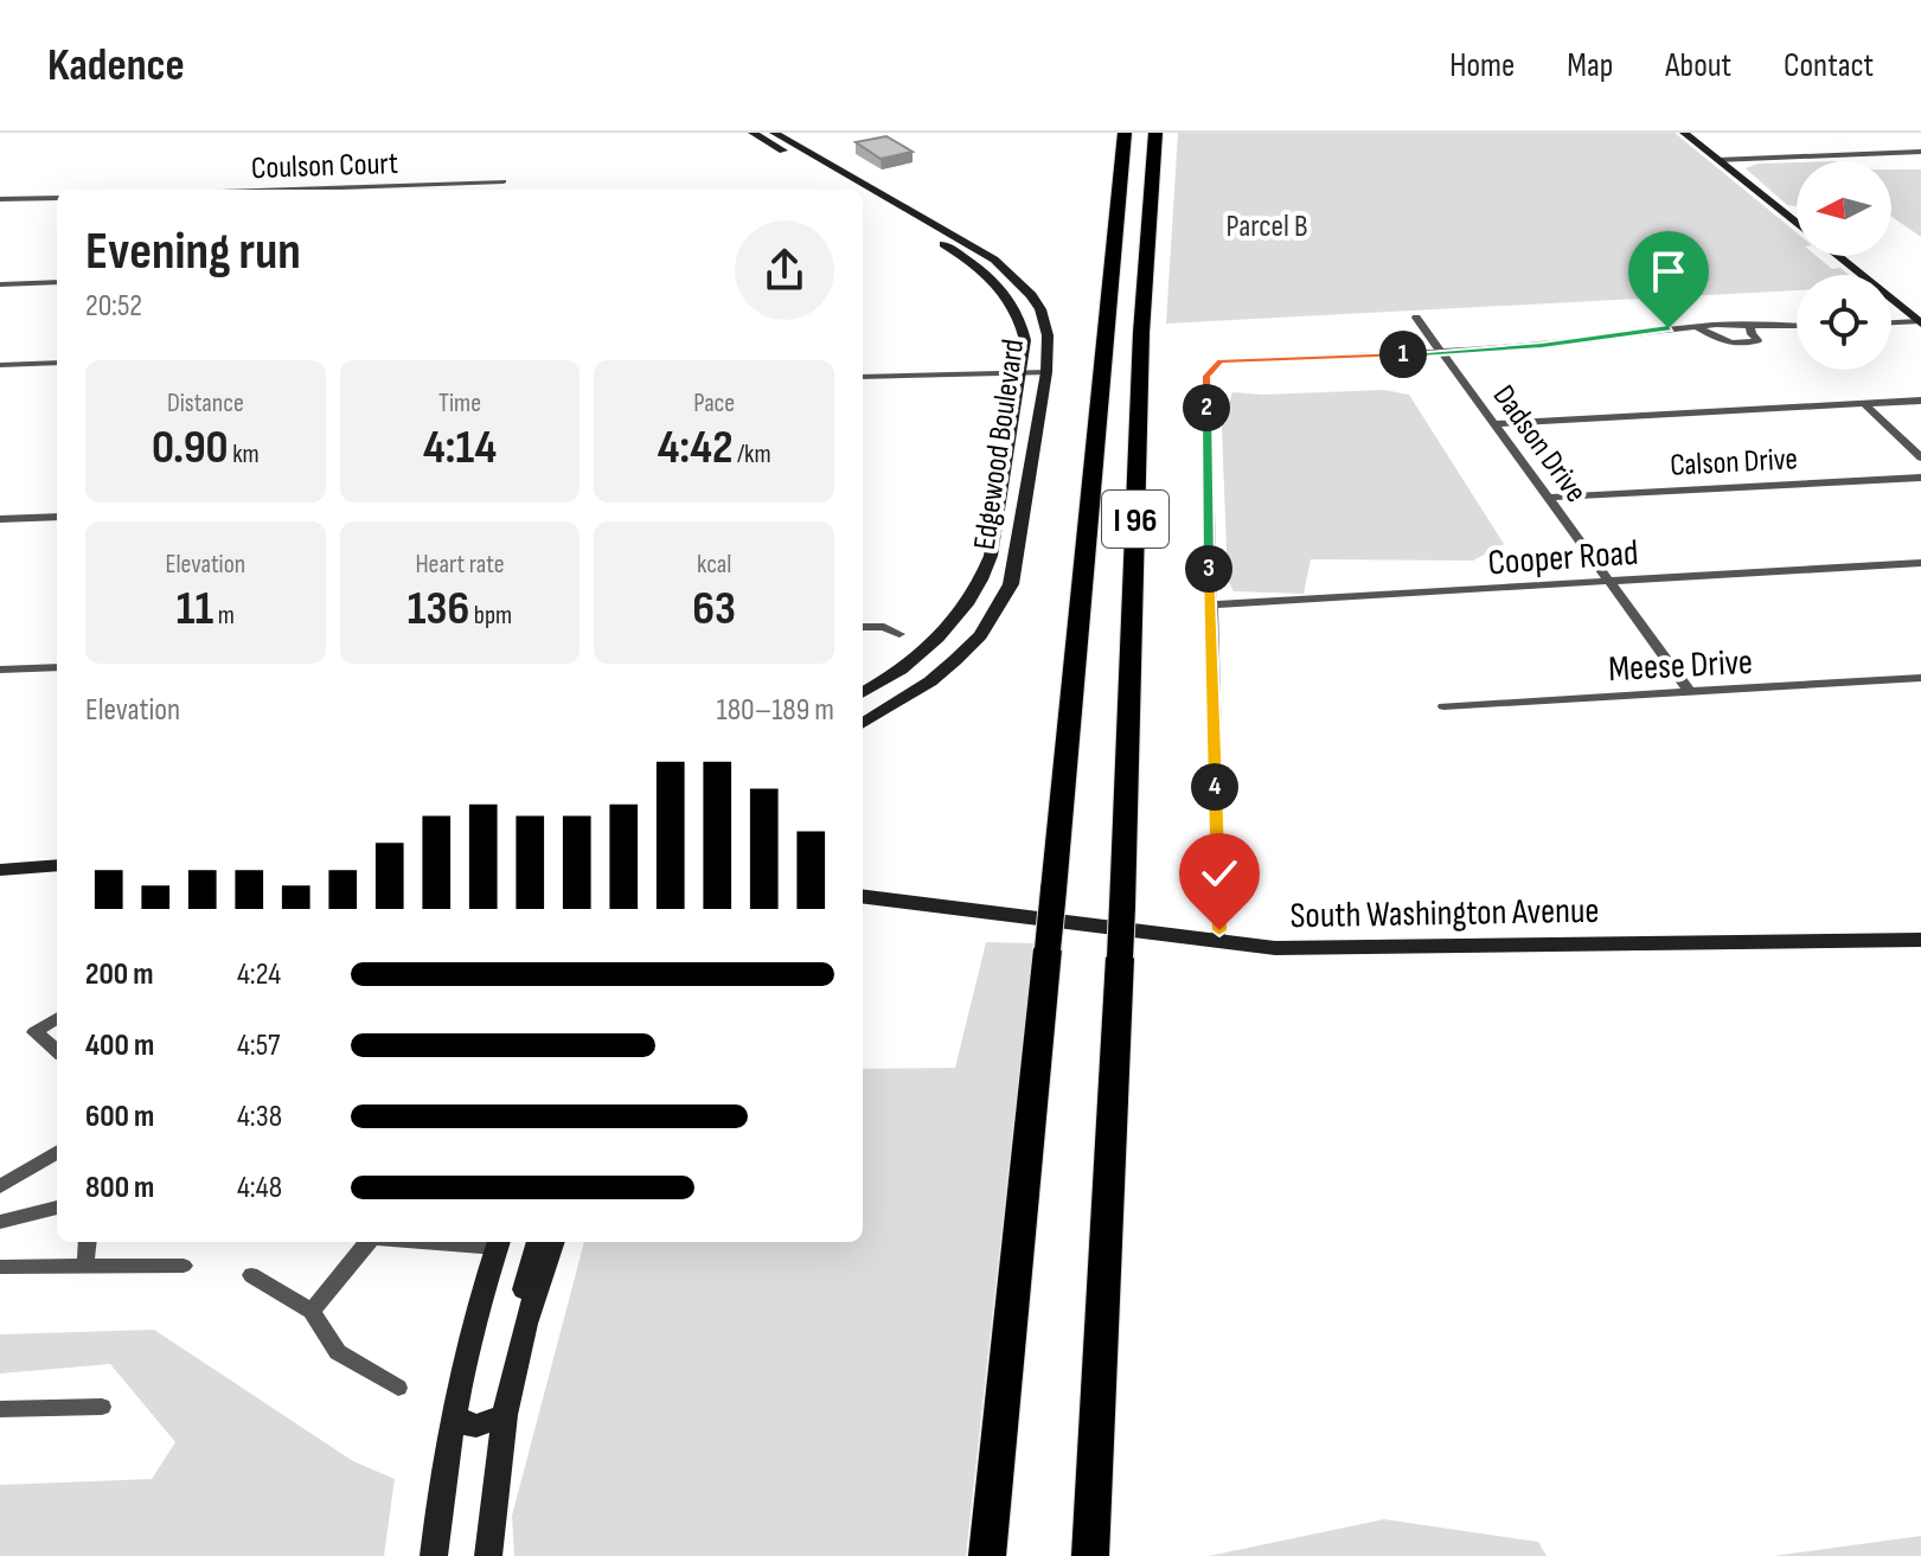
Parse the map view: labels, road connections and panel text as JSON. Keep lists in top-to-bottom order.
{
  "streets": {
    "highway": ["I 96"],
    "street": [
      "Coulson Court",
      "Dadson Drive",
      "Edgewood Boulevard",
      "Calson Drive",
      "Cooper Road",
      "Meese Drive",
      "South Washington Avenue"
    ]
  },
  "crossings": [
    ["Dadson Drive", "Calson Drive"],
    ["Dadson Drive", "Cooper Road"],
    ["Dadson Drive", "Meese Drive"]
  ],
  "parks": ["Parcel B"],
  "north": "left",
  "page": {
    "header": "Kadence",
    "nav": [
      "Home",
      "Map",
      "About",
      "Contact"
    ],
    "heading": ["Evening run", "20:52"],
    "pins": [
      "1",
      "2",
      "3",
      "4"
    ],
    "stats": [
      ["Distance", "0.90 km"],
      ["Time", "4:14"],
      ["Pace", "4:42 /km"],
      ["Elevation", "11 m"],
      ["Heart rate", "136 bpm"],
      ["kcal", "63"]
    ],
    "chart": ["Elevation", "180–189 m"],
    "list": [
      {
        "name": "200 m",
        "note": "4:24"
      },
      {
        "name": "400 m",
        "note": "4:57"
      },
      {
        "name": "600 m",
        "note": "4:38"
      },
      {
        "name": "800 m",
        "note": "4:48"
      }
    ]
  }
}
